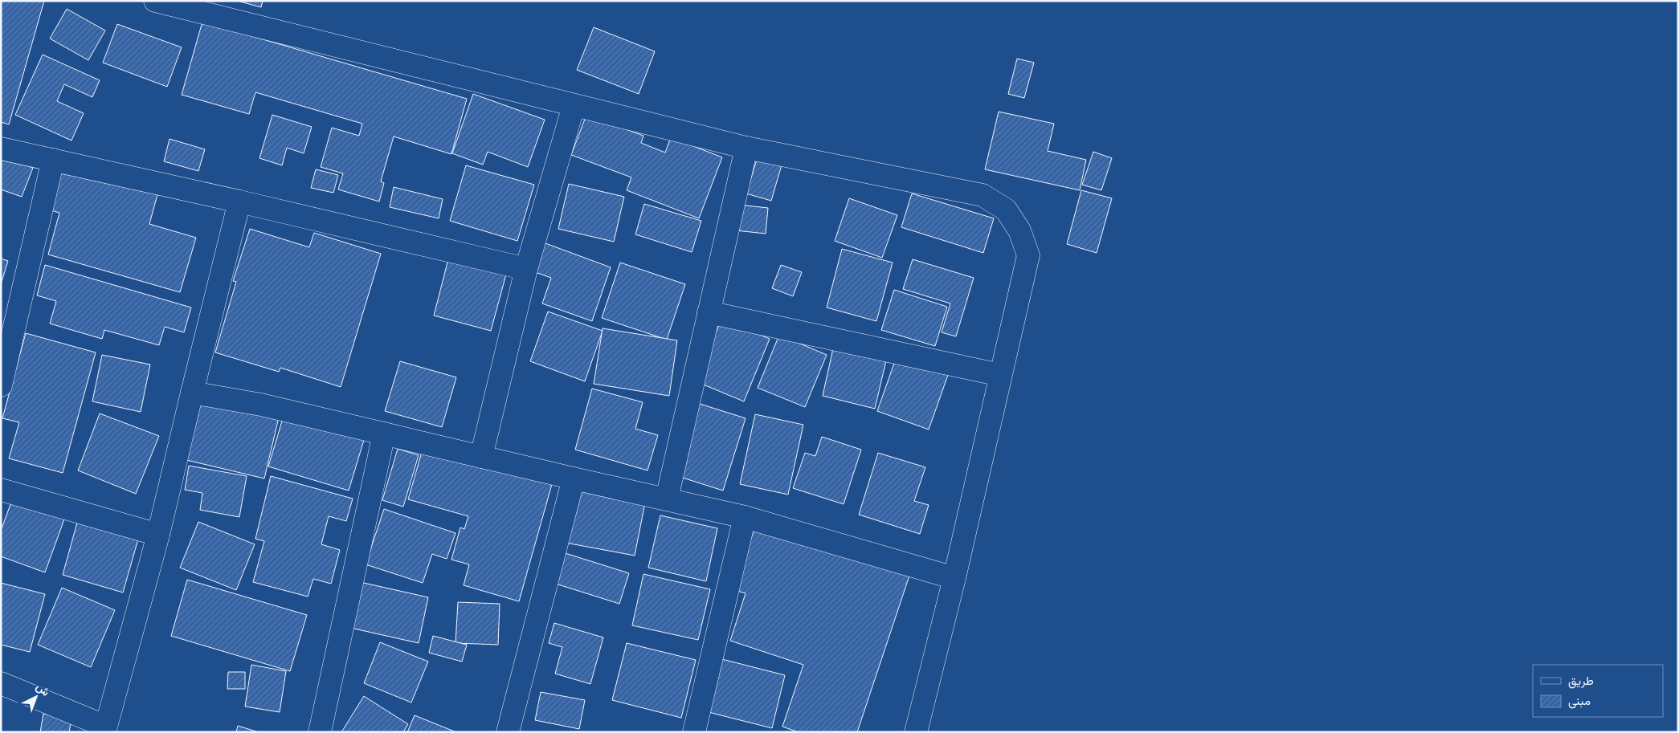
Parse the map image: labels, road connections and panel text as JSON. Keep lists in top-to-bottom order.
{
  "legend": ["طريق", "مبنى"],
  "north": "top right"
}
